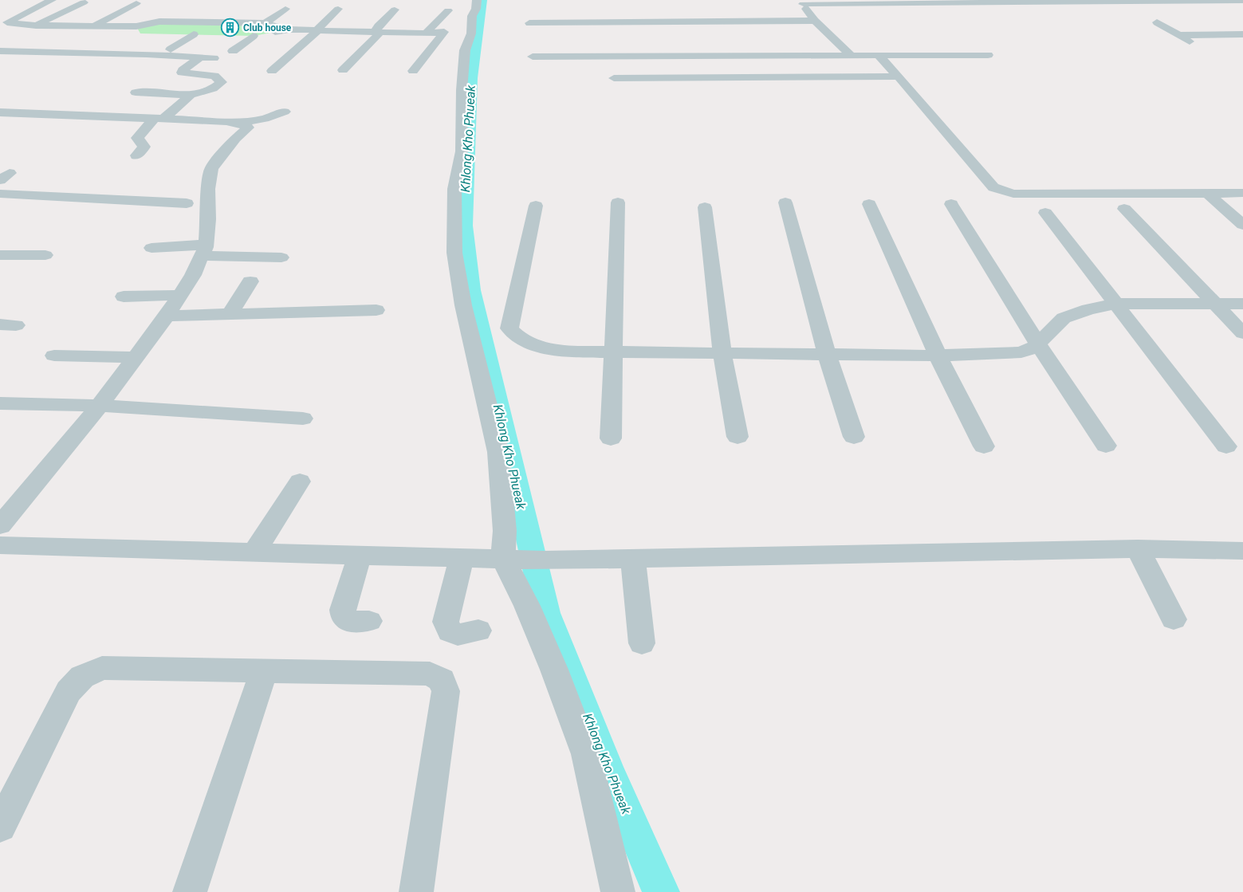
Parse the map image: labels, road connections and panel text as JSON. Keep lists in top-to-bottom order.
{
  "water": ["Khlong Kho Phueak"],
  "places": {
    "building": ["Club house"]
  }
}
